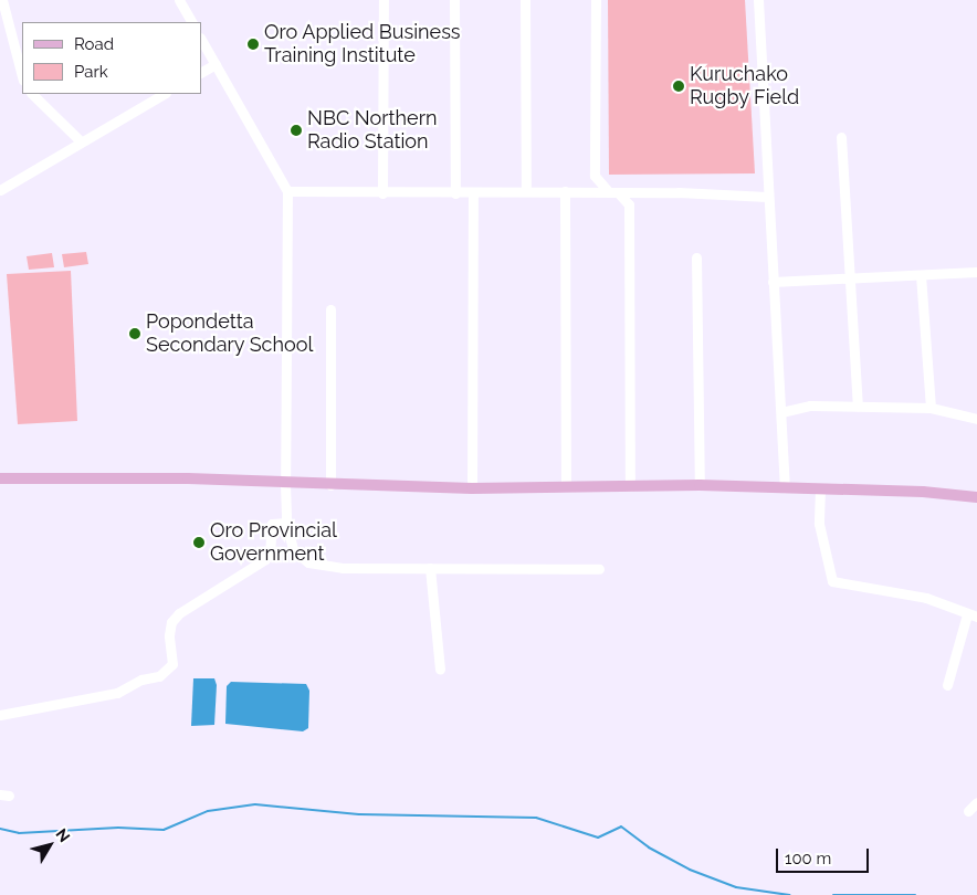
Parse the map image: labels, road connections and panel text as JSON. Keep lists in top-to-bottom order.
{
  "places": [
    "Oro Applied Business Training Institute",
    "Kuruchako Rugby Field",
    "NBC Northern Radio Station",
    "Popondetta Secondary School",
    "Oro Provincial Government"
  ],
  "legend": ["Road", "Park"],
  "scale_bar": "100 m",
  "north": "top right"
}
